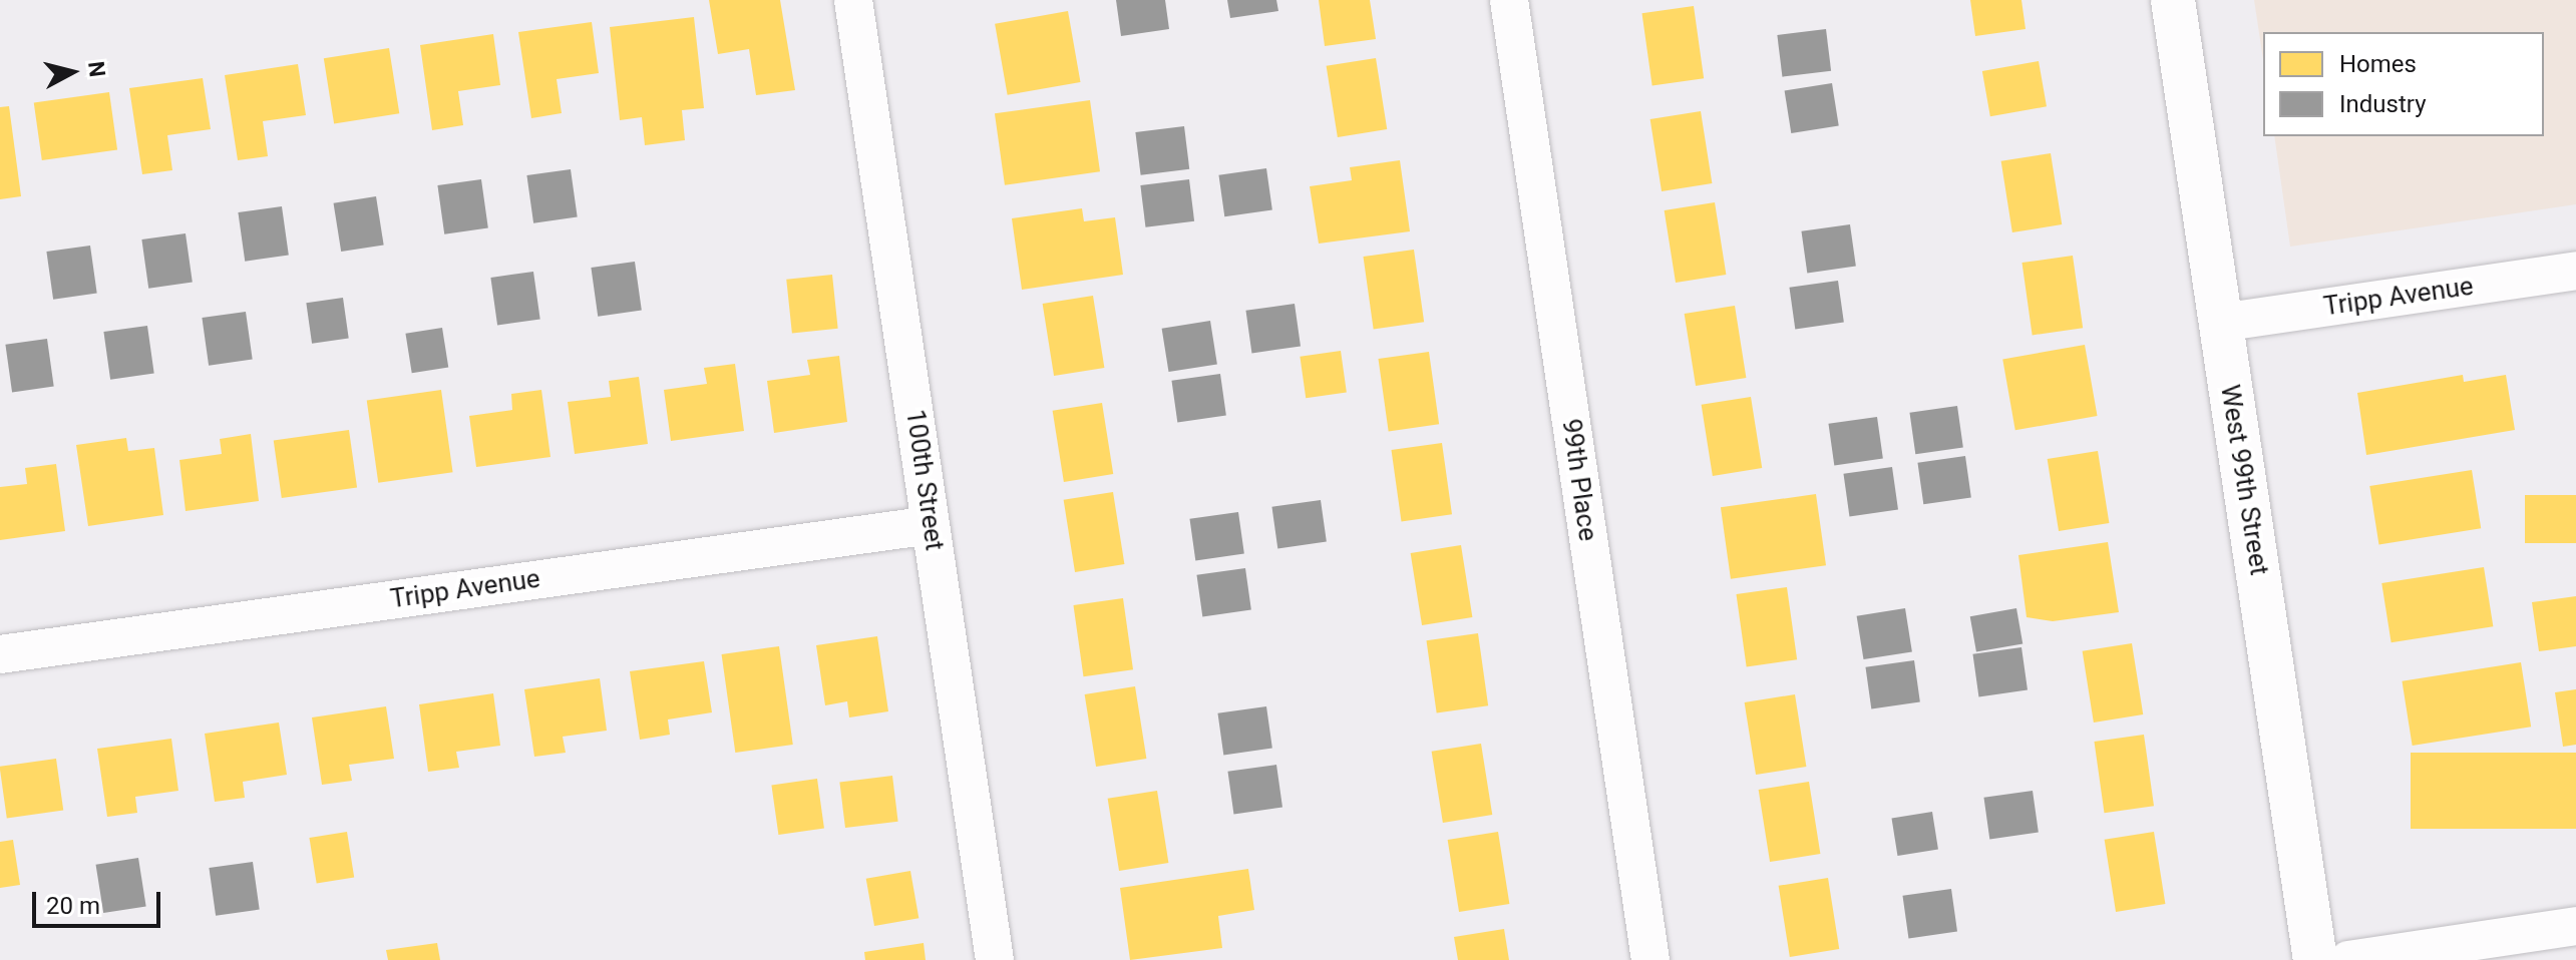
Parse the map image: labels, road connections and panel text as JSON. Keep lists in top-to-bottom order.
{
  "streets": {
    "street": [
      "Tripp Avenue",
      "100th Street",
      "99th Place",
      "West 99th Street"
    ]
  },
  "crossings": [
    ["Tripp Avenue", "100th Street"],
    ["Tripp Avenue", "West 99th Street"]
  ],
  "legend": ["Homes", "Industry"],
  "scale_bar": "20 m",
  "north": "right"
}
